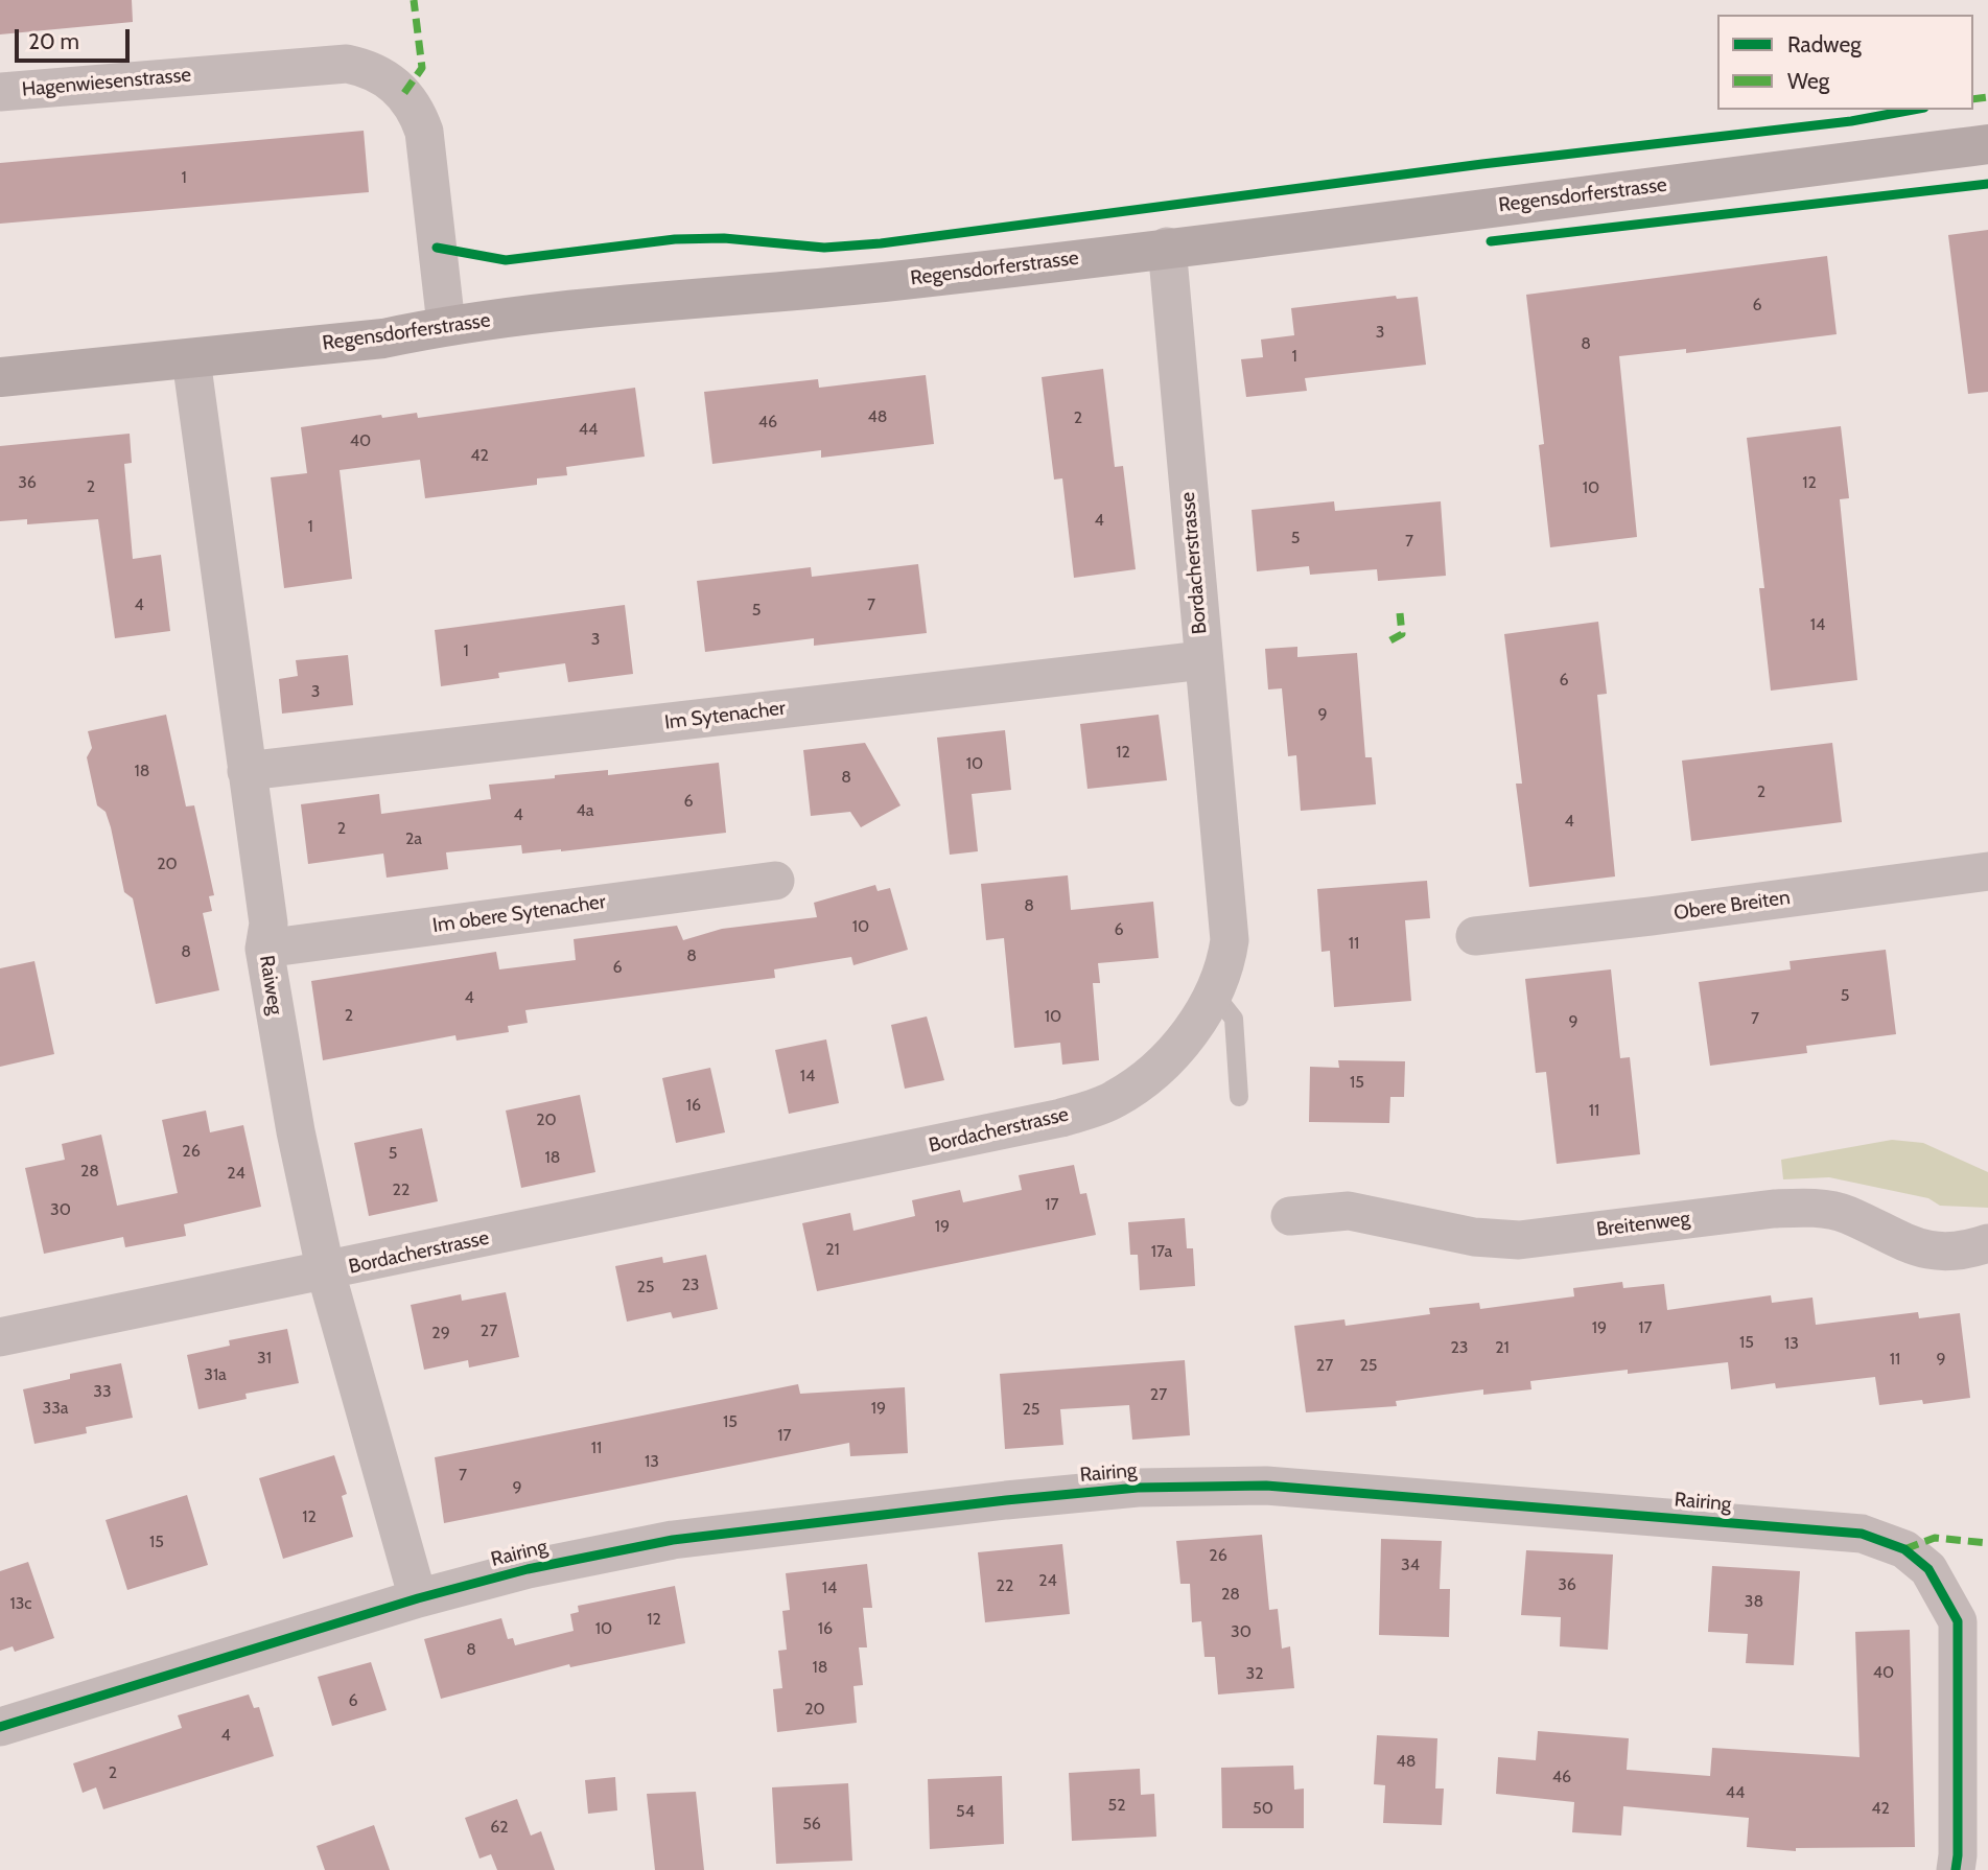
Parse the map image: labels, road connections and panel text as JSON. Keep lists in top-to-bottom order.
{
  "streets": {
    "street": [
      "Hagenwiesenstrasse",
      "Regensdorferstrasse",
      "Bordacherstrasse",
      "Im Sytenacher",
      "Obere Breiten",
      "Im obere Sytenacher",
      "Raiweg",
      "Breitenweg",
      "Rairing"
    ]
  },
  "crossings": [
    ["Hagenwiesenstrasse", "Regensdorferstrasse"],
    ["Regensdorferstrasse", "Bordacherstrasse"],
    ["Regensdorferstrasse", "Raiweg"],
    ["Bordacherstrasse", "Im Sytenacher"],
    ["Bordacherstrasse", "Raiweg"],
    ["Im Sytenacher", "Raiweg"],
    ["Im obere Sytenacher", "Raiweg"],
    ["Raiweg", "Rairing"]
  ],
  "house_numbers": [
    "1",
    "6",
    "3",
    "8",
    "1",
    "48",
    "2",
    "46",
    "44",
    "40",
    "42",
    "36",
    "12",
    "2",
    "10",
    "4",
    "1",
    "5",
    "7",
    "4",
    "7",
    "5",
    "14",
    "3",
    "1",
    "6",
    "3",
    "9",
    "12",
    "10",
    "18",
    "8",
    "2",
    "6",
    "4a",
    "4",
    "4",
    "2",
    "2a",
    "20",
    "8",
    "10",
    "6",
    "11",
    "8",
    "8",
    "6",
    "5",
    "4",
    "2",
    "10",
    "7",
    "9",
    "14",
    "15",
    "16",
    "11",
    "20",
    "26",
    "5",
    "18",
    "28",
    "24",
    "22",
    "17",
    "30",
    "19",
    "21",
    "17a",
    "23",
    "25",
    "19",
    "17",
    "27",
    "29",
    "15",
    "13",
    "23",
    "21",
    "31",
    "11",
    "9",
    "27",
    "25",
    "31a",
    "33",
    "27",
    "33a",
    "19",
    "25",
    "15",
    "17",
    "11",
    "13",
    "7",
    "9",
    "12",
    "15",
    "26",
    "34",
    "24",
    "36",
    "22",
    "14",
    "28",
    "38",
    "13c",
    "12",
    "10",
    "16",
    "30",
    "8",
    "18",
    "40",
    "32",
    "6",
    "20",
    "4",
    "48",
    "2",
    "46",
    "44",
    "52",
    "50",
    "42",
    "54",
    "56",
    "62"
  ],
  "legend": ["Radweg", "Weg"],
  "scale_bar": "20 m"
}
